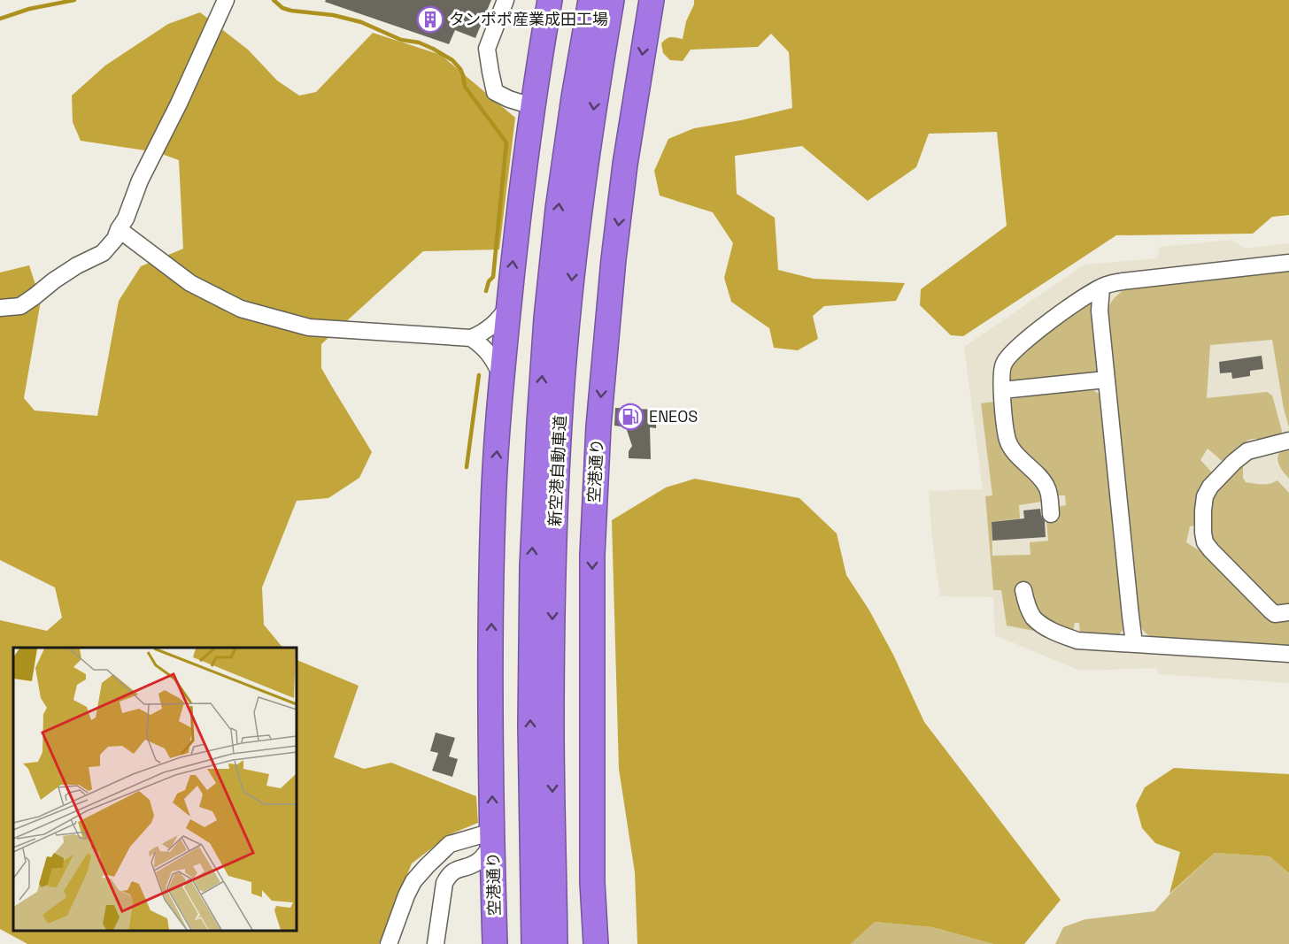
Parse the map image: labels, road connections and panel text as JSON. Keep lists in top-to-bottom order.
{
  "streets": {
    "highway": ["新空港自動車道", "空港通り"]
  },
  "places": {
    "building": ["タンポポ産業成田工場"],
    "fuel station": ["ENEOS"]
  }
}
